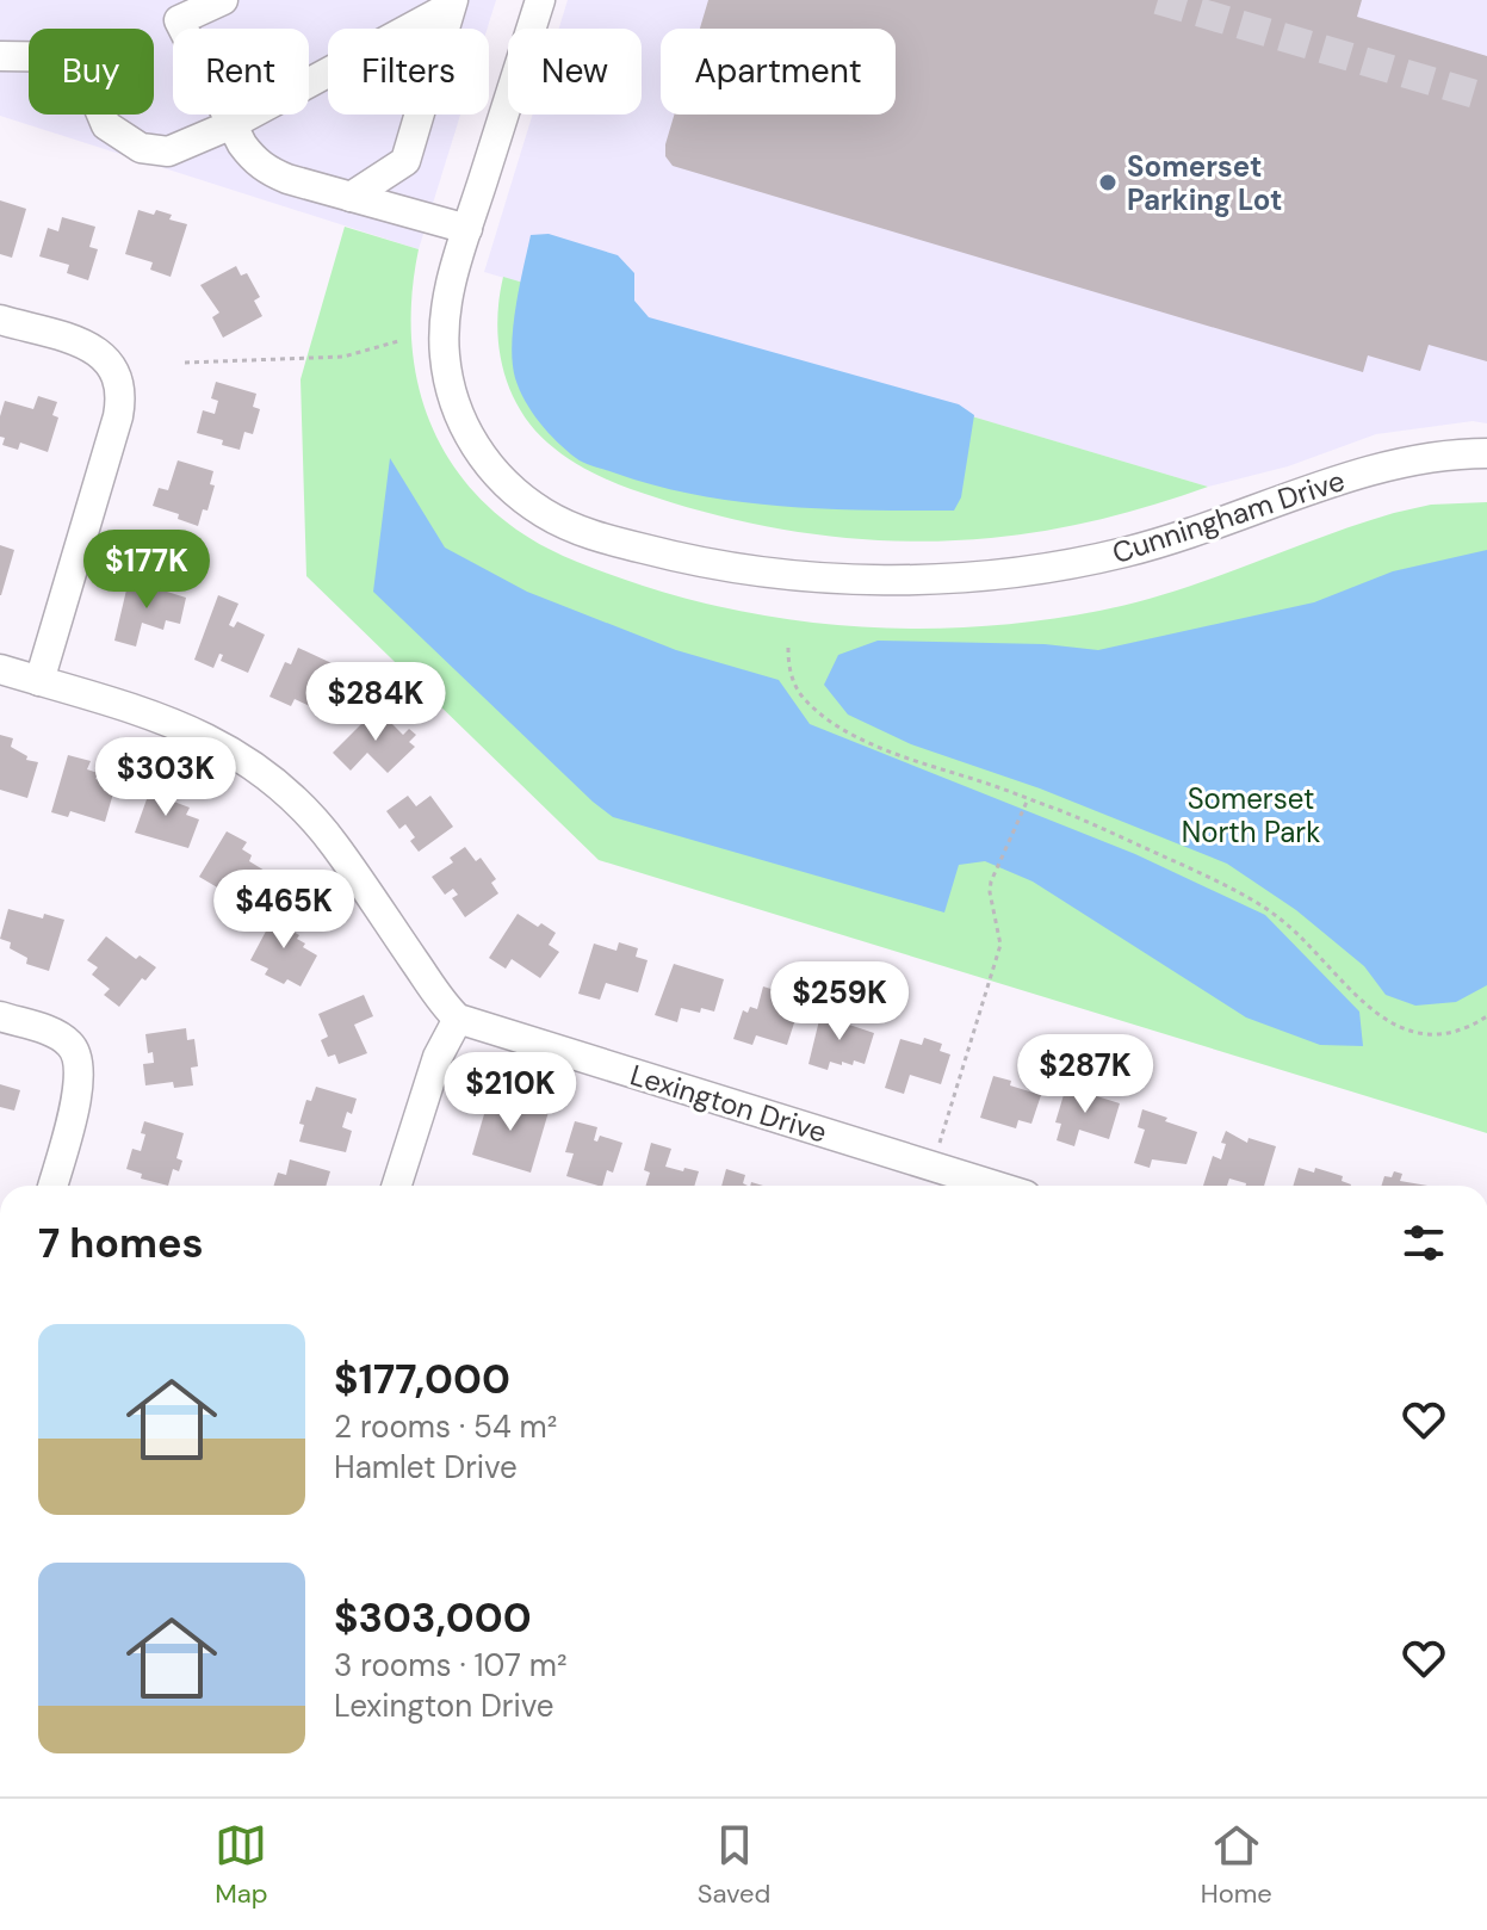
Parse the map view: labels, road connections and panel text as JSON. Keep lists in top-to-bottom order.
{
  "streets": {
    "street": ["Cunningham Drive", "Lexington Drive"]
  },
  "parks": ["Somerset North Park"],
  "places": ["Somerset Parking Lot"],
  "page": {
    "chip": [
      "Buy",
      "Rent",
      "Filters",
      "New",
      "Apartment"
    ],
    "price": [
      "$177K",
      "$284K",
      "$303K",
      "$465K",
      "$259K",
      "$287K",
      "$210K"
    ],
    "heading": "7 homes",
    "list": [
      {
        "name": "$177,000",
        "note": "2 rooms · 54 m² · Hamlet Drive"
      },
      {
        "name": "$303,000",
        "note": "3 rooms · 107 m² · Lexington Drive"
      }
    ],
    "tabs": ["Map", "Saved", "Home"]
  }
}
